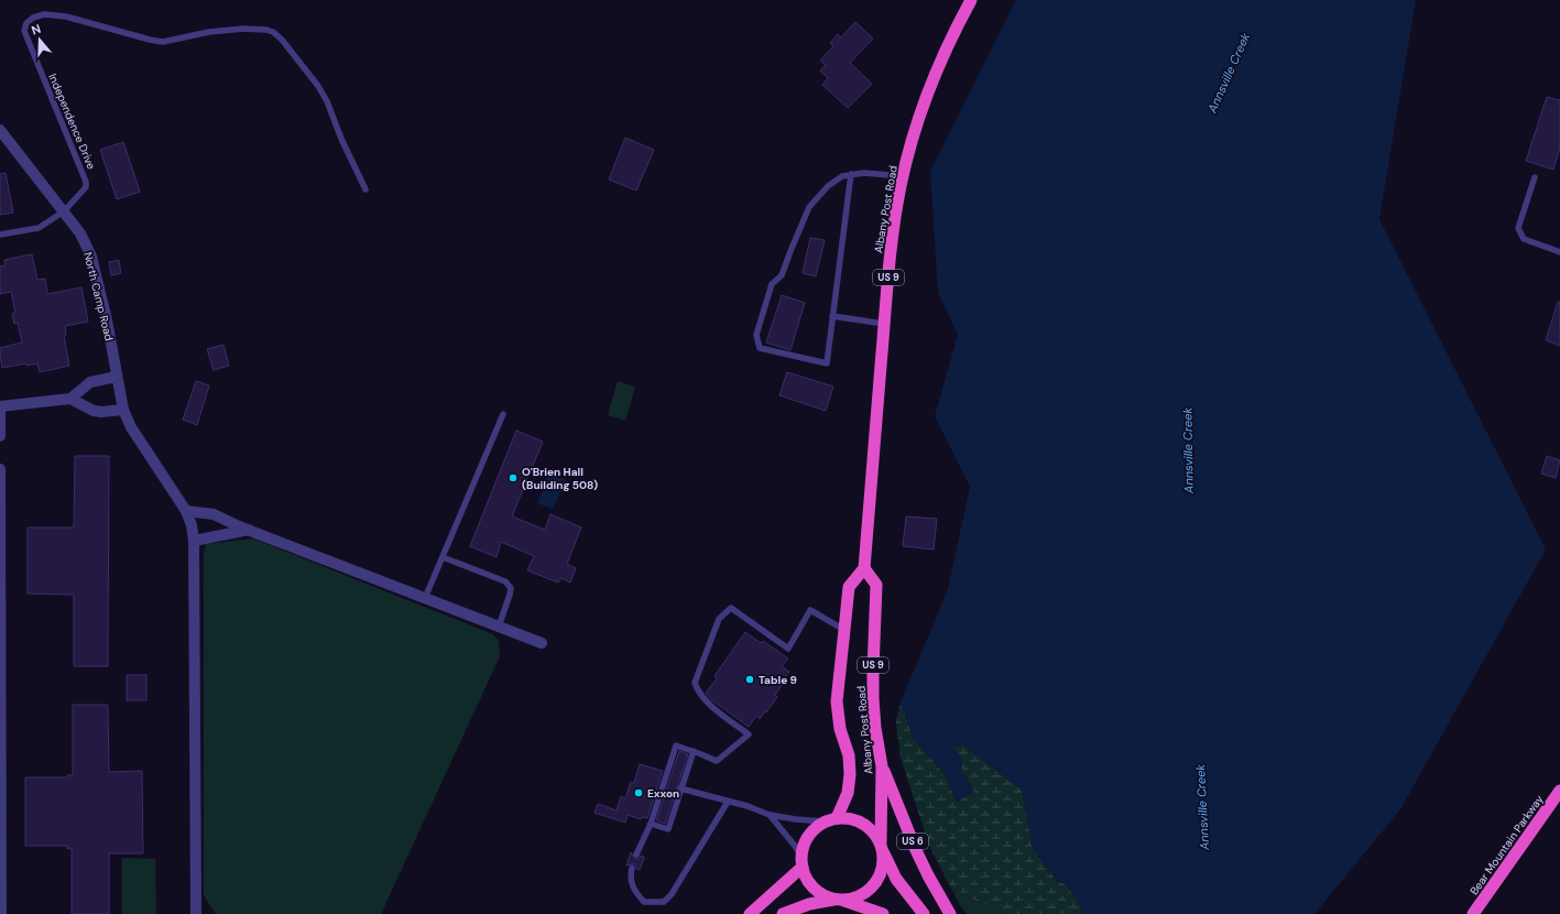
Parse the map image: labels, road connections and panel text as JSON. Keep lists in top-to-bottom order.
{
  "streets": {
    "highway": [
      "Albany Post Road",
      "US 9",
      "US 6",
      "Bear Mountain Parkway"
    ],
    "street": ["North Camp Road"],
    "lane": ["Independence Drive"]
  },
  "crossings": [
    ["Independence Drive", "North Camp Road"],
    ["Albany Post Road", "US 6"]
  ],
  "water": ["Annsville Creek"],
  "places": ["O'Brien Hall (Building 508)", "Table 9", "Exxon"],
  "north": "top"
}
